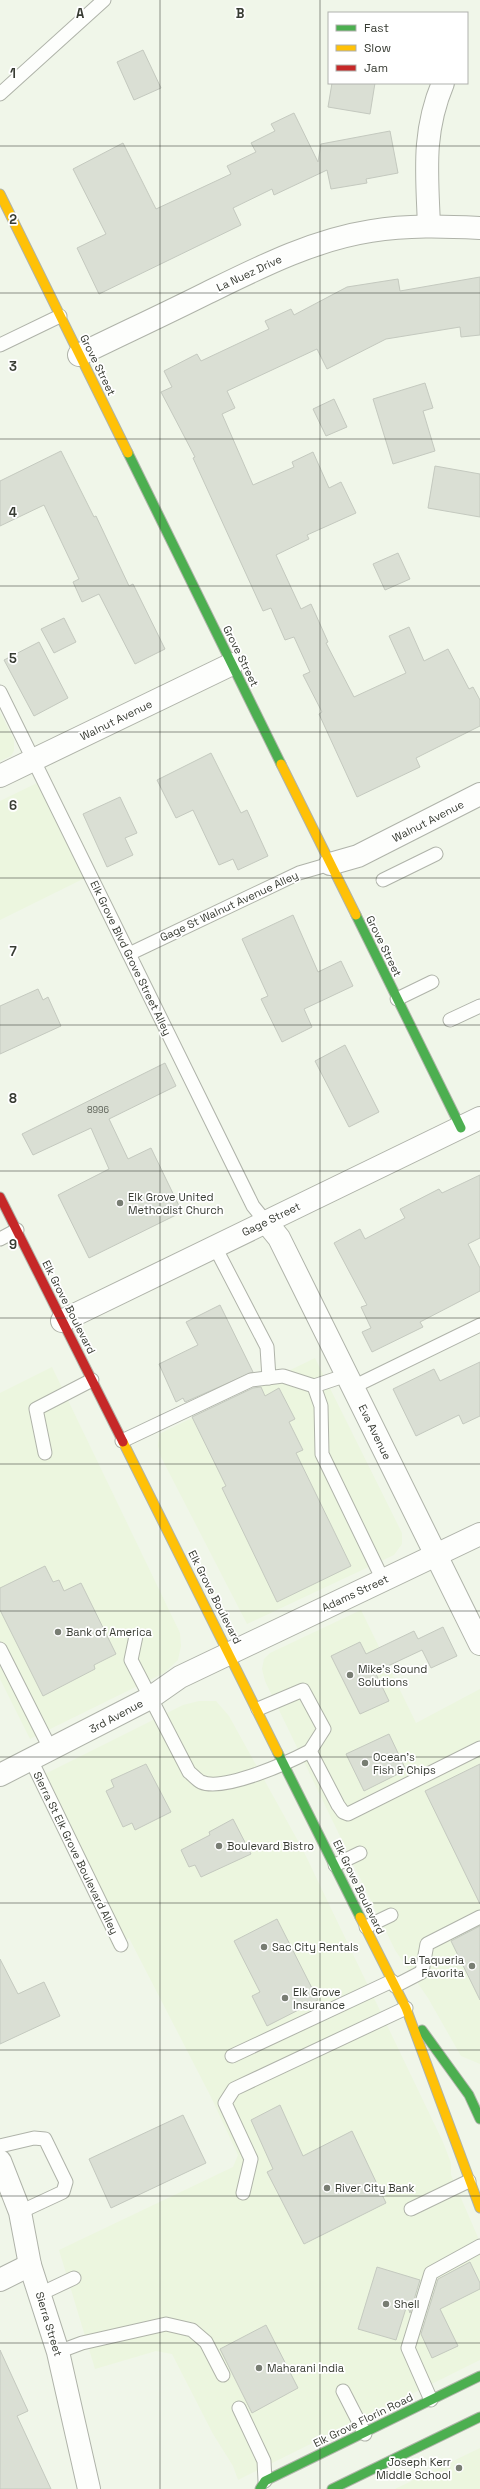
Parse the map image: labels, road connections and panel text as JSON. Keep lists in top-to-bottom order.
{
  "streets": {
    "main road": ["Grove Street", "Elk Grove Boulevard", "Elk Grove Florin Road"],
    "street": [
      "La Nuez Drive",
      "Walnut Avenue",
      "Gage Street",
      "Eva Avenue",
      "Adams Street",
      "3rd Avenue",
      "Sierra Street"
    ],
    "lane": ["Gage St Walnut Avenue Alley", "Elk Grove Blvd Grove Street Alley", "Sierra St Elk Grove Boulevard Alley"]
  },
  "crossings": [
    ["La Nuez Drive", "Grove Street"],
    ["Grove Street", "Walnut Avenue"],
    ["Grove Street", "Gage St Walnut Avenue Alley"],
    ["Grove Street", "Gage Street"],
    ["Walnut Avenue", "Gage St Walnut Avenue Alley"],
    ["Walnut Avenue", "Elk Grove Blvd Grove Street Alley"],
    ["Gage St Walnut Avenue Alley", "Elk Grove Blvd Grove Street Alley"],
    ["Elk Grove Blvd Grove Street Alley", "Gage Street"],
    ["Elk Grove Blvd Grove Street Alley", "Eva Avenue"],
    ["Gage Street", "Elk Grove Boulevard"],
    ["Gage Street", "Eva Avenue"],
    ["Elk Grove Boulevard", "Adams Street"],
    ["Elk Grove Boulevard", "3rd Avenue"],
    ["Eva Avenue", "Adams Street"],
    ["Adams Street", "3rd Avenue"],
    ["3rd Avenue", "Sierra St Elk Grove Boulevard Alley"]
  ],
  "places": [
    "Elk Grove United Methodist Church",
    "Bank of America",
    "Mike's Sound Solutions",
    "Ocean's Fish & Chips",
    "Boulevard Bistro",
    "Sac City Rentals",
    "La Taqueria Favorita",
    "Elk Grove Insurance",
    "River City Bank",
    "Shell",
    "Maharani India",
    "Joseph Kerr Middle School"
  ],
  "house_numbers": ["8996"],
  "legend": ["Fast", "Slow", "Jam"],
  "grid": {
    "columns": ["A", "B"],
    "rows": [
      "1",
      "2",
      "3",
      "4",
      "5",
      "6",
      "7",
      "8",
      "9"
    ]
  }
}
